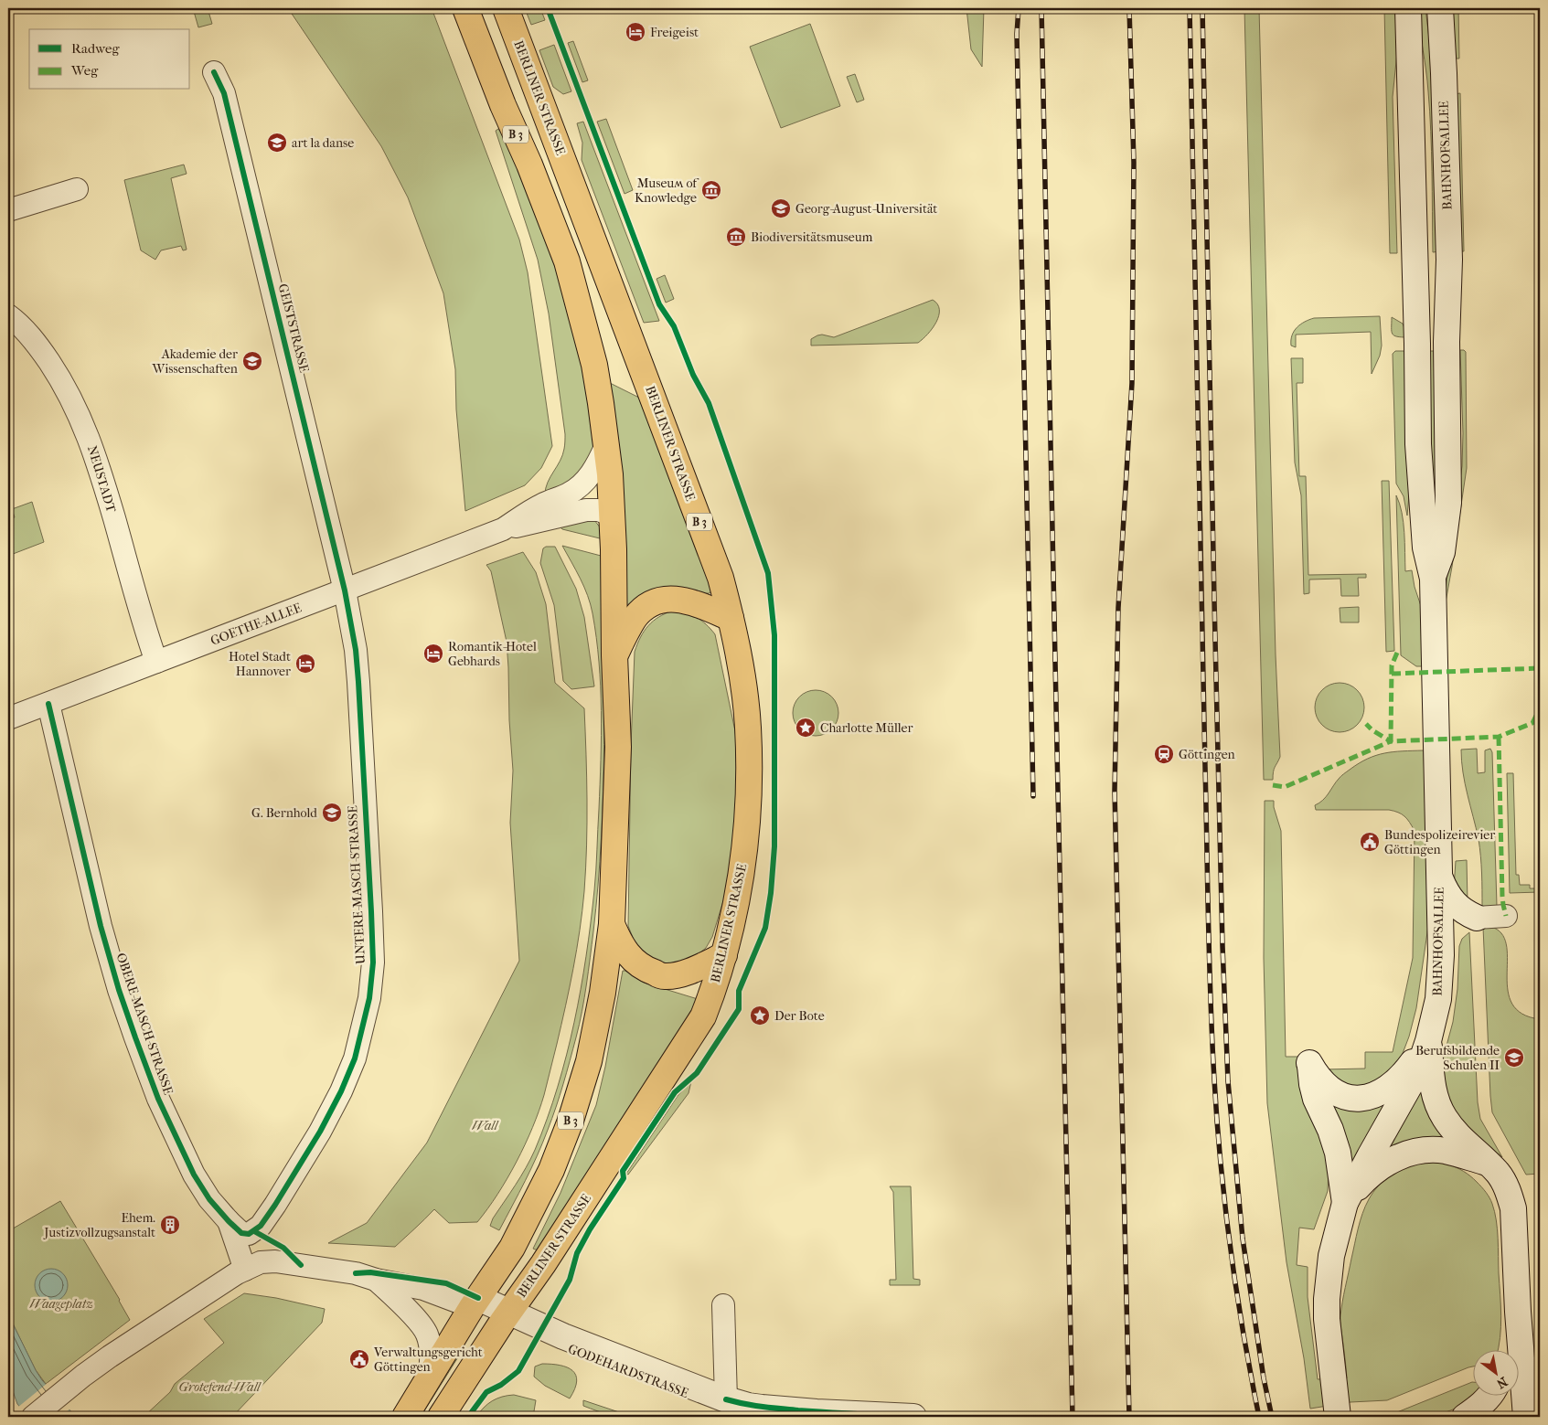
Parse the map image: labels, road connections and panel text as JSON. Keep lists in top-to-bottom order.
{
  "streets": {
    "main road": [
      "BERLINER STRASSE",
      "B 3",
      "BAHNHOFSALLEE",
      "GODEHARDSTRASSE"
    ],
    "street": [
      "GEISTSTRASSE",
      "NEUSTADT",
      "GOETHE-ALLEE",
      "UNTERE-MASCH-STRASSE",
      "OBERE-MASCH-STRASSE"
    ]
  },
  "crossings": [
    ["BERLINER STRASSE", "GODEHARDSTRASSE"],
    ["B 3", "GOETHE-ALLEE"],
    ["B 3", "GODEHARDSTRASSE"],
    ["GEISTSTRASSE", "GOETHE-ALLEE"],
    ["GEISTSTRASSE", "UNTERE-MASCH-STRASSE"],
    ["NEUSTADT", "GOETHE-ALLEE"],
    ["GOETHE-ALLEE", "UNTERE-MASCH-STRASSE"],
    ["GOETHE-ALLEE", "OBERE-MASCH-STRASSE"],
    ["UNTERE-MASCH-STRASSE", "OBERE-MASCH-STRASSE"]
  ],
  "parks": ["Wall", "Waageplatz", "Grotefend-Wall"],
  "places": {
    "hotel": ["Freigeist", "Romantik-Hotel Gebhards", "Hotel Stadt Hannover"],
    "school or university": [
      "art la danse",
      "Georg-August-Universität",
      "Akademie der Wissenschaften",
      "G. Bernhold",
      "Berufsbildende Schulen II"
    ],
    "museum": ["Museuʍ of Knowledge", "Biodiversitätsmuseum"],
    "place": ["Charlotte Müller", "Der Bote"],
    "station": ["Göttingen"],
    "public building": ["Bundespolizeirevier Göttingen", "Verwaltungsgericht Göttingen"],
    "building": ["Ehem. Justizvollzugsanstalt"]
  },
  "legend": ["Radweg", "Weg"],
  "north": "bottom right"
}
